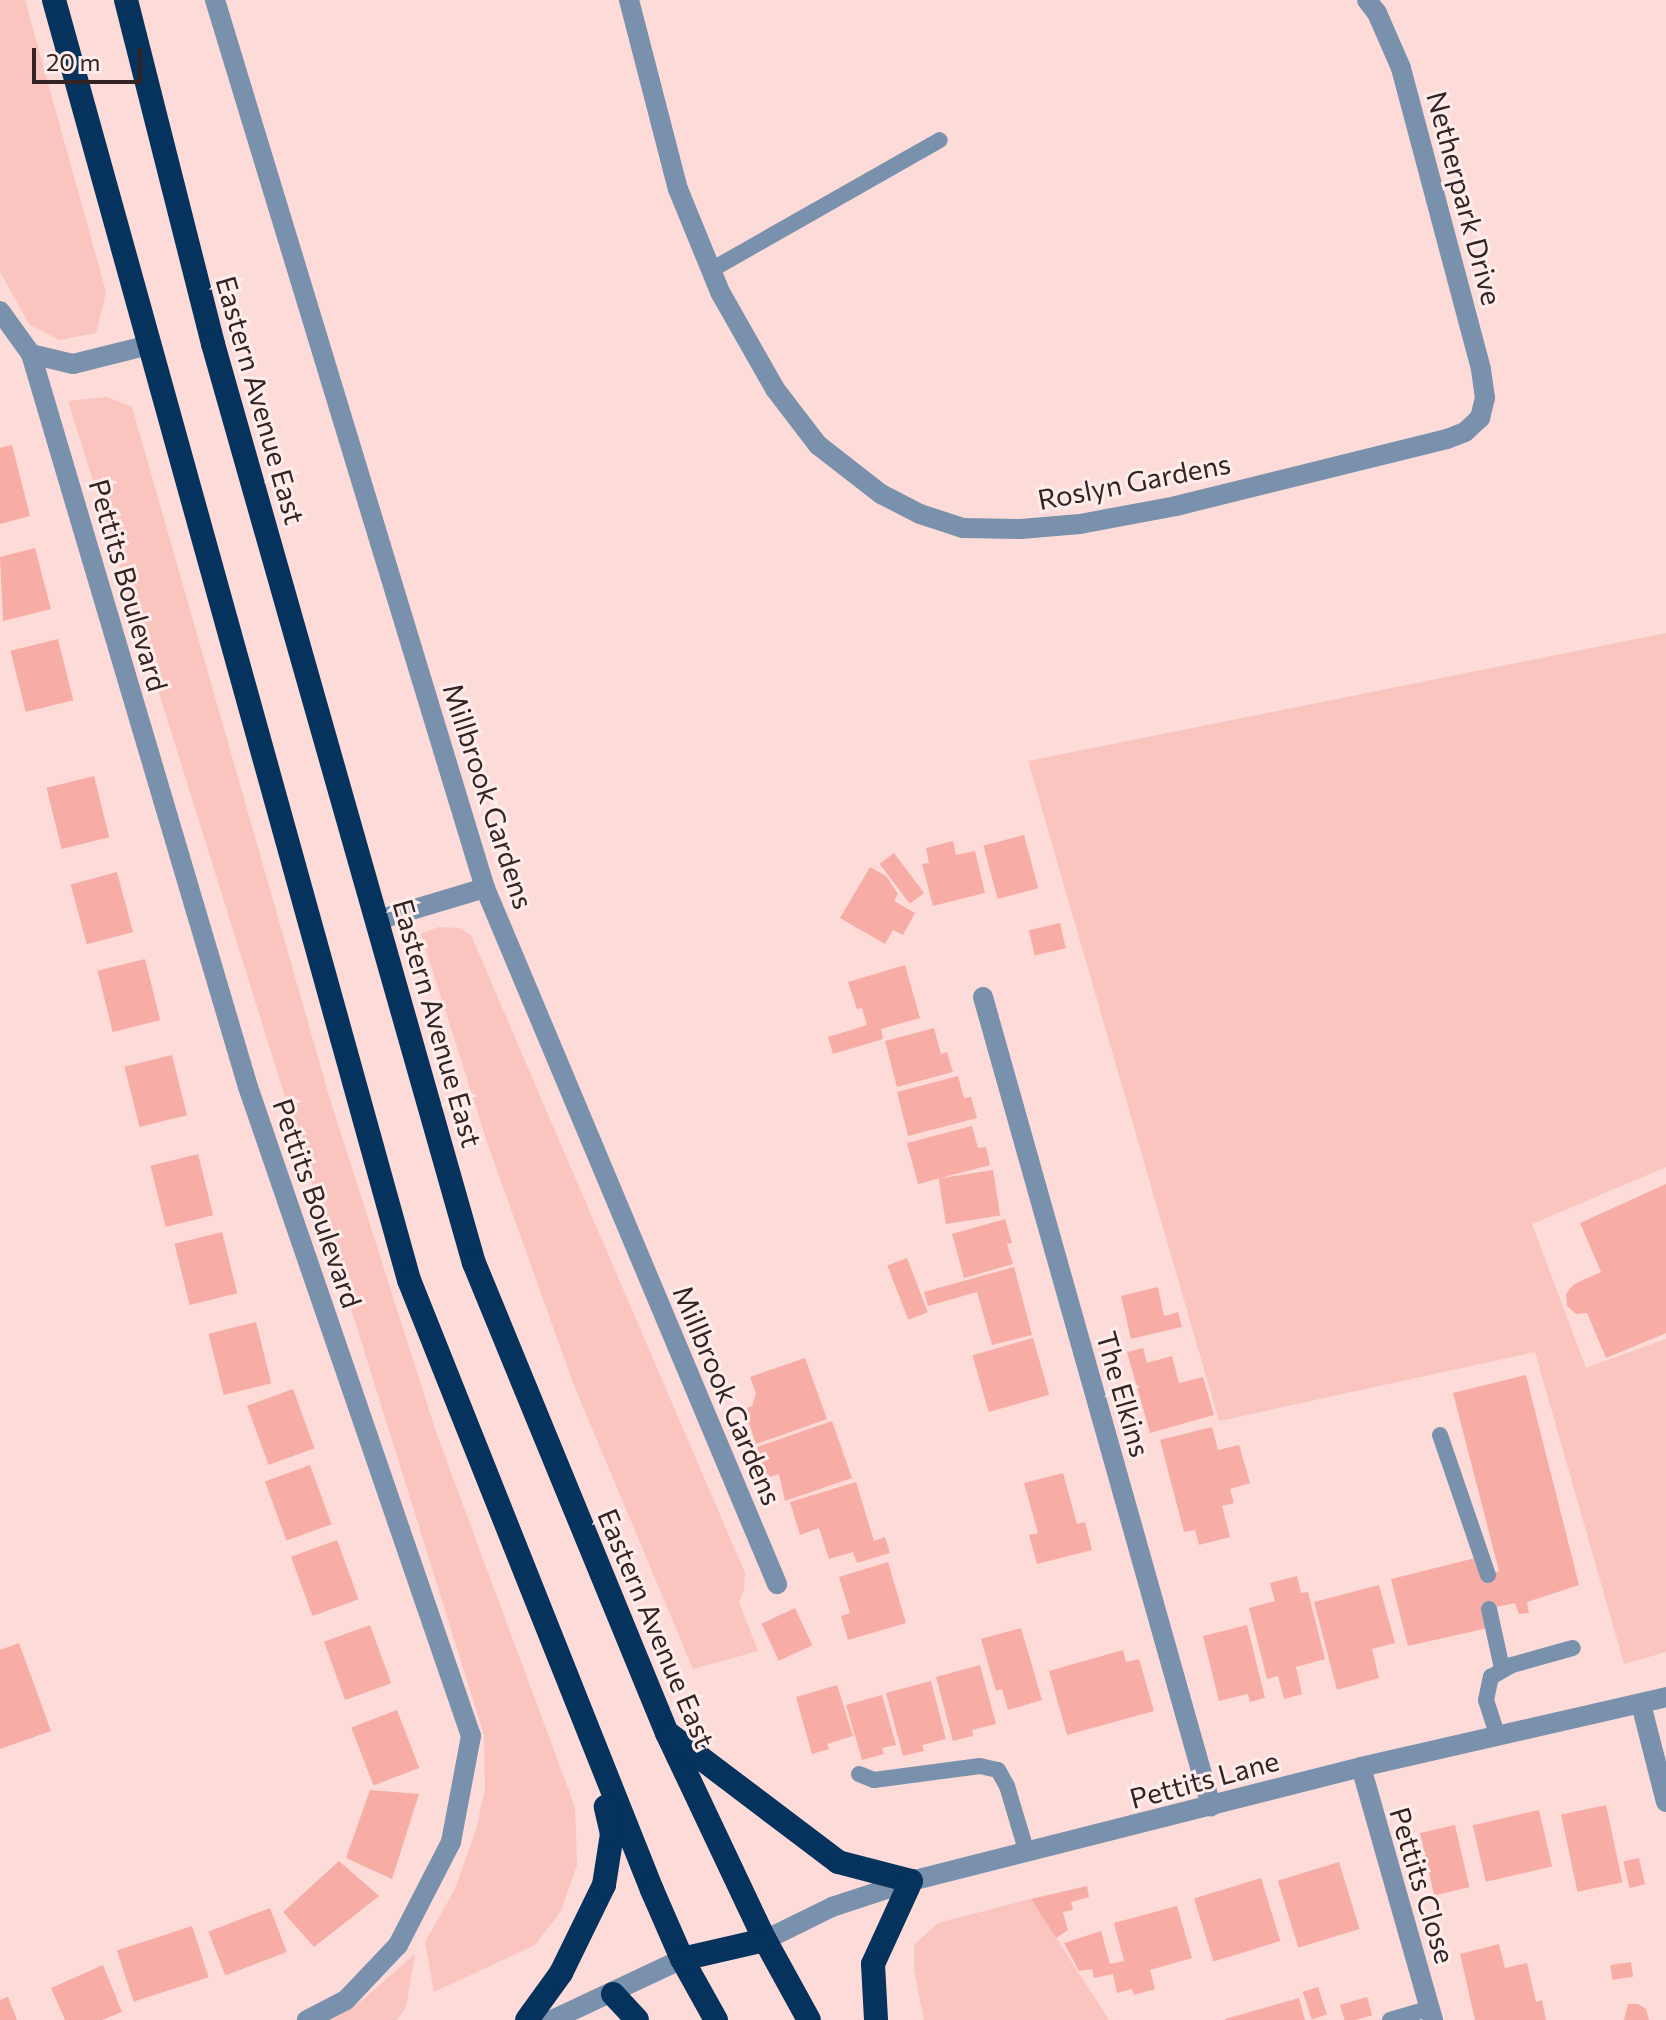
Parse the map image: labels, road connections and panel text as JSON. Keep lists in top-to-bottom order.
{
  "streets": {
    "highway": ["Eastern Avenue East"],
    "street": [
      "Netherpark Drive",
      "Roslyn Gardens",
      "Pettits Boulevard",
      "Millbrook Gardens",
      "The Elkins",
      "Pettits Lane",
      "Pettits Close"
    ]
  },
  "crossings": [
    ["Netherpark Drive", "Roslyn Gardens"],
    ["Eastern Avenue East", "Pettits Lane"],
    ["The Elkins", "Pettits Lane"],
    ["Pettits Lane", "Pettits Close"]
  ],
  "scale_bar": "20 m"
}
